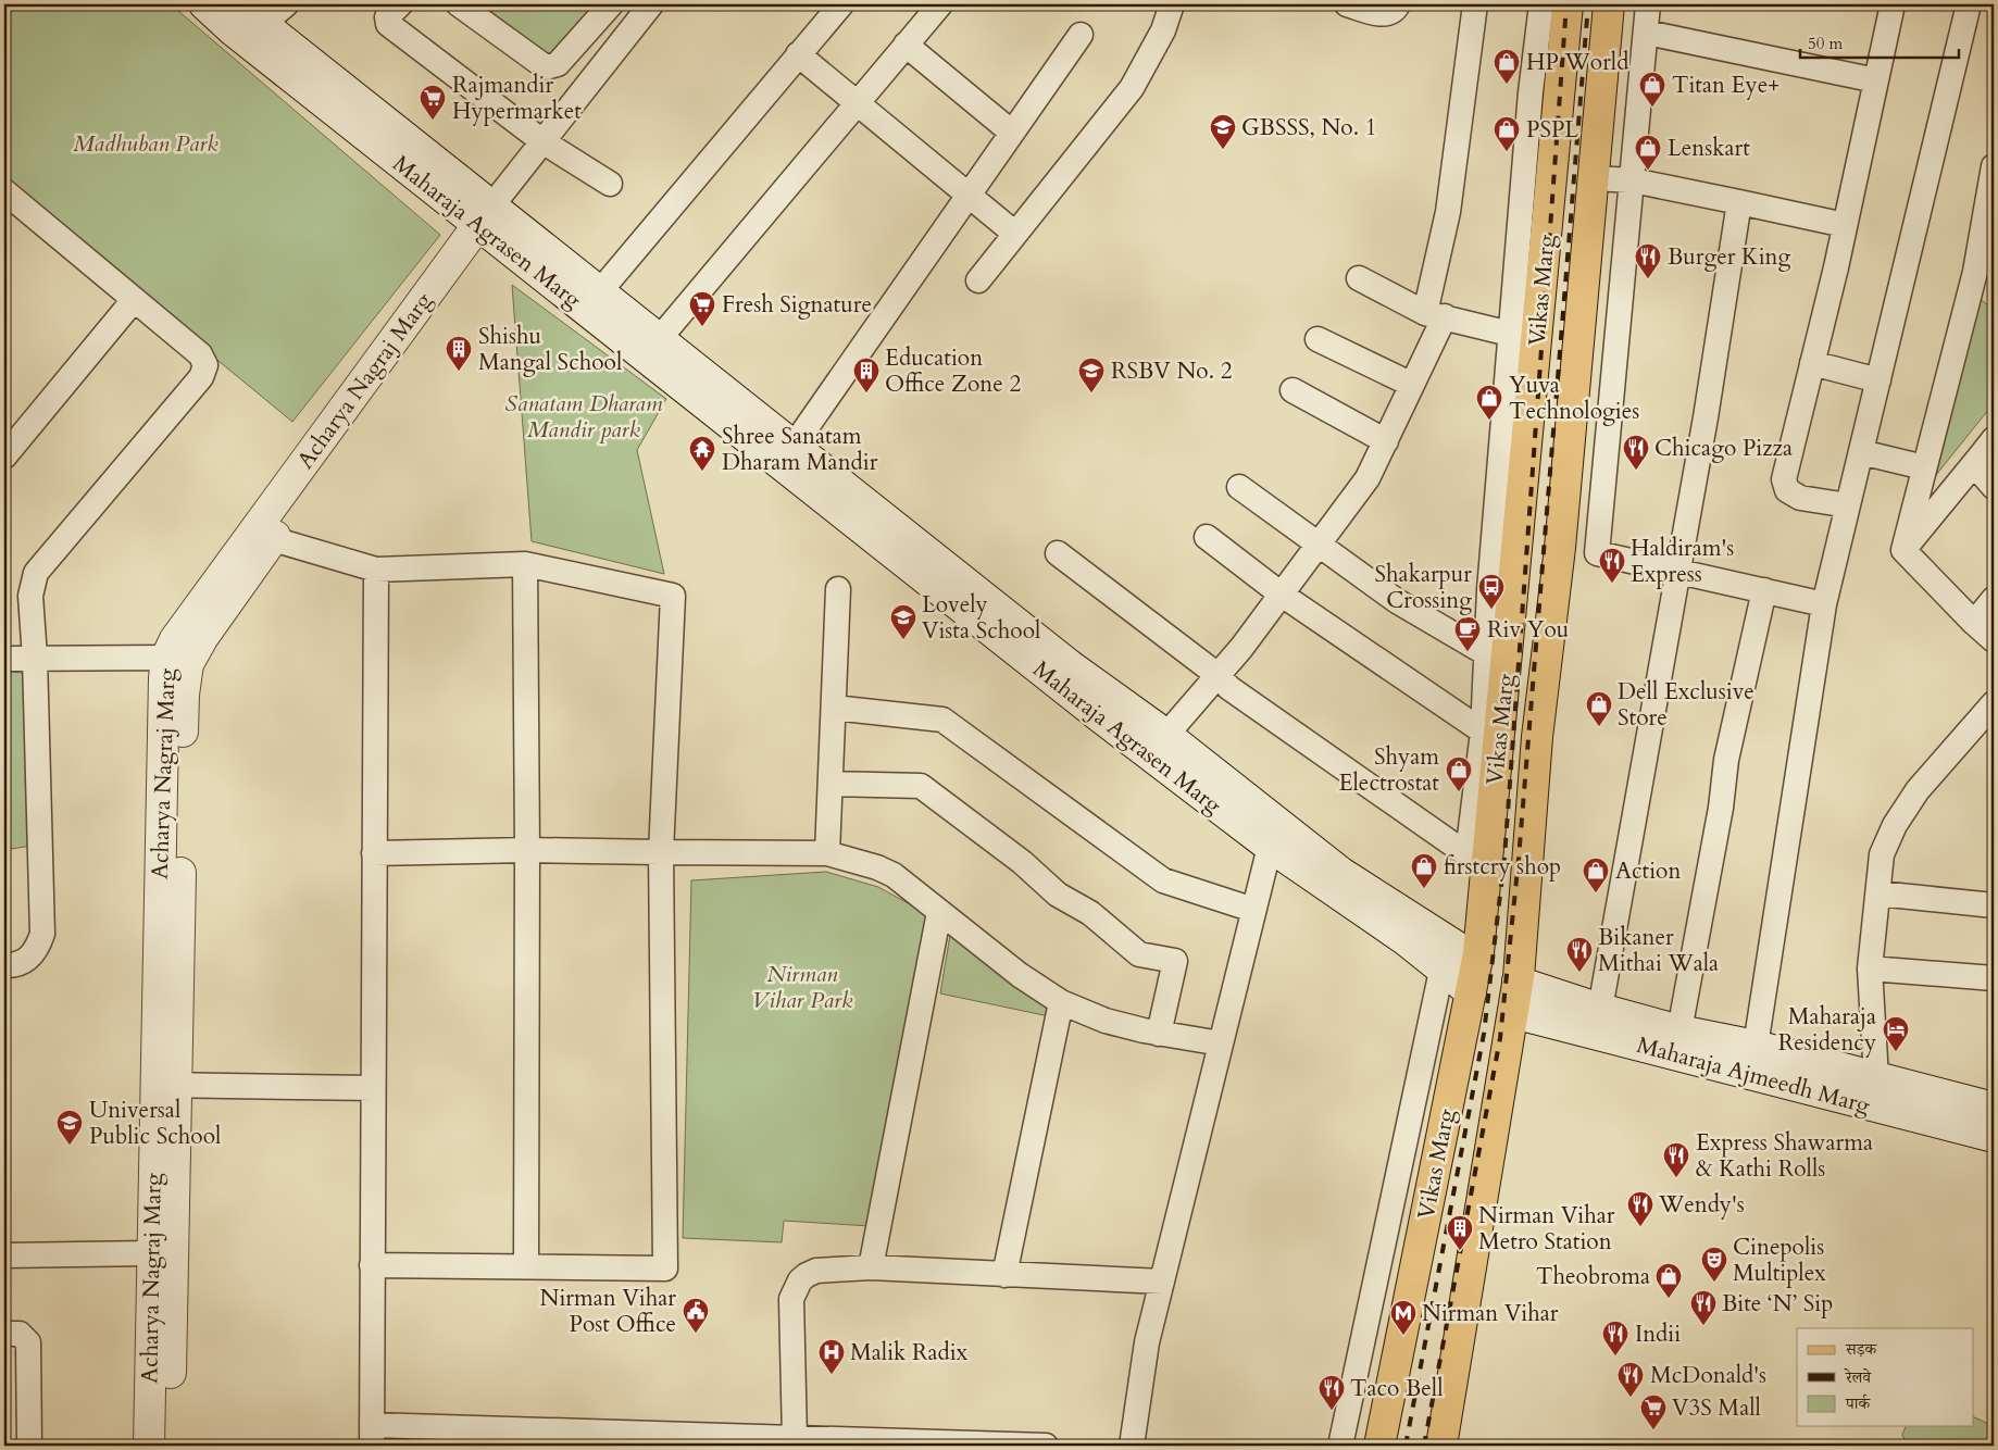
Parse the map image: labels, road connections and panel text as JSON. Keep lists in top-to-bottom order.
{
  "streets": {
    "main road": [
      "Maharaja Agrasen Marg",
      "Vikas Marg",
      "Acharya Nagraj Marg",
      "Maharaja Ajmeedh Marg"
    ]
  },
  "crossings": [
    ["Maharaja Agrasen Marg", "Vikas Marg"],
    ["Maharaja Agrasen Marg", "Acharya Nagraj Marg"],
    ["Vikas Marg", "Maharaja Ajmeedh Marg"]
  ],
  "parks": ["Madhuban Park", "Sanatam Dharam Mandir park", "Nirman Vihar Park"],
  "places": {
    "shop": [
      "HP World",
      "Titan Eye+",
      "PSPL",
      "Lenskart",
      "Yuva Technologies",
      "Dell Exclusive Store",
      "Shyam Electrostat",
      "firstcry shop",
      "Action",
      "Theobroma"
    ],
    "supermarket": ["Rajmandir Hypermarket", "Fresh Signature", "V3S Mall"],
    "school or university": [
      "GBSSS, No. 1",
      "RSBV No. 2",
      "Lovely Vista School",
      "Universal Public School"
    ],
    "restaurant": [
      "Burger King",
      "Chicago Pizza",
      "Haldiram's Express",
      "Bikaner Mithai Wala",
      "Express Shawarma & Kathi Rolls",
      "Wendy's",
      "Bite ‘N’ Sip",
      "Indii",
      "McDonald's",
      "Taco Bell"
    ],
    "building": ["Shishu Mangal School", "Education Office Zone 2", "Nirman Vihar Metro Station"],
    "temple": ["Shree Sanatam Dharam Mandir"],
    "bus stop": ["Shakarpur Crossing"],
    "cafe": ["Riv You"],
    "hotel": ["Maharaja Residency"],
    "theatre": ["Cinepolis Multiplex"],
    "public building": ["Nirman Vihar Post Office"],
    "metro station": ["Nirman Vihar"],
    "hospital": ["Malik Radix"]
  },
  "legend": ["सड़क", "रेलवे", "पार्क"],
  "scale_bar": "50 m"
}
